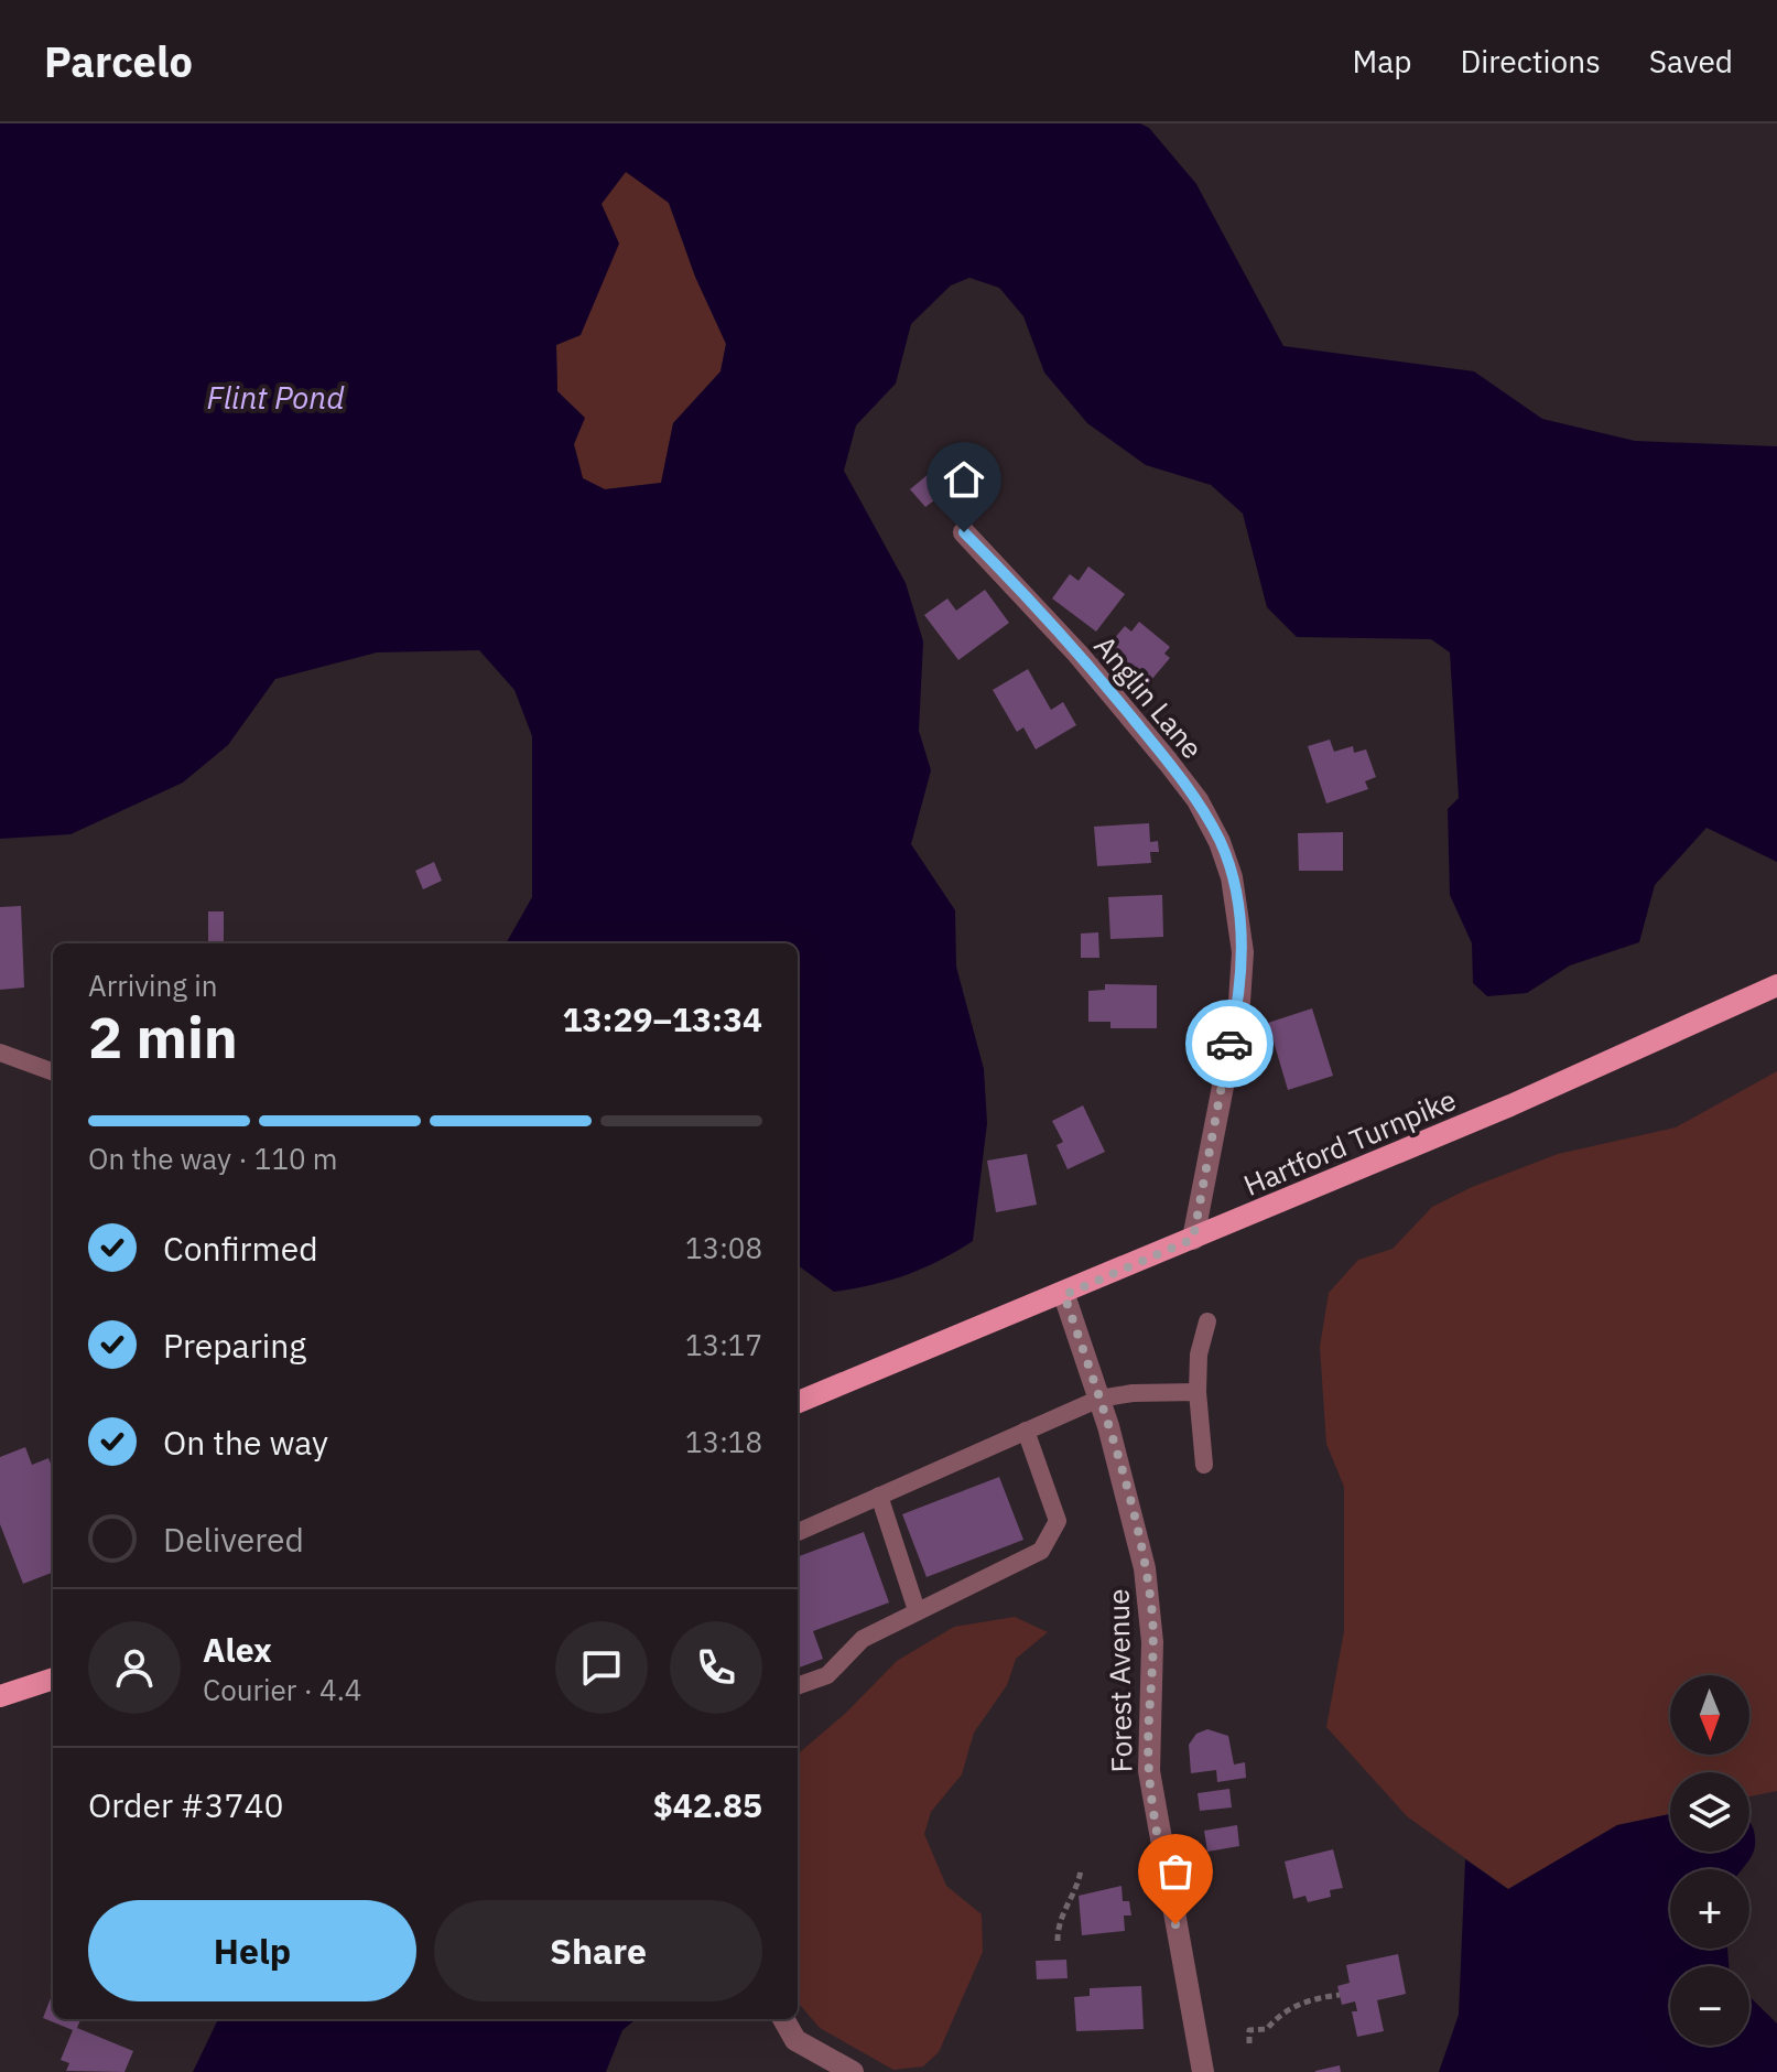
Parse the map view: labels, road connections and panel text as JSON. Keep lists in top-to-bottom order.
{
  "streets": {
    "main road": ["Hartford Turnpike"],
    "street": ["Anglin Lane", "Forest Avenue"]
  },
  "crossings": [
    ["Anglin Lane", "Hartford Turnpike"],
    ["Hartford Turnpike", "Forest Avenue"]
  ],
  "water": ["Flint Pond"],
  "north": "bottom",
  "page": {
    "header": "Parcelo",
    "nav": ["Map", "Directions", "Saved"],
    "heading": ["2 min", "Arriving in", "13:29–13:34"],
    "panel": [
      "Alex",
      "Courier · 4.4",
      "Order #3740",
      "$42.85"
    ],
    "bar": "On the way · 110 m",
    "list": [
      ["Confirmed", "13:08"],
      ["Preparing", "13:17"],
      ["On the way", "13:18"],
      "Delivered"
    ],
    "map_buttons": ["+", "−"],
    "buttons": ["Help", "Share"]
  }
}
